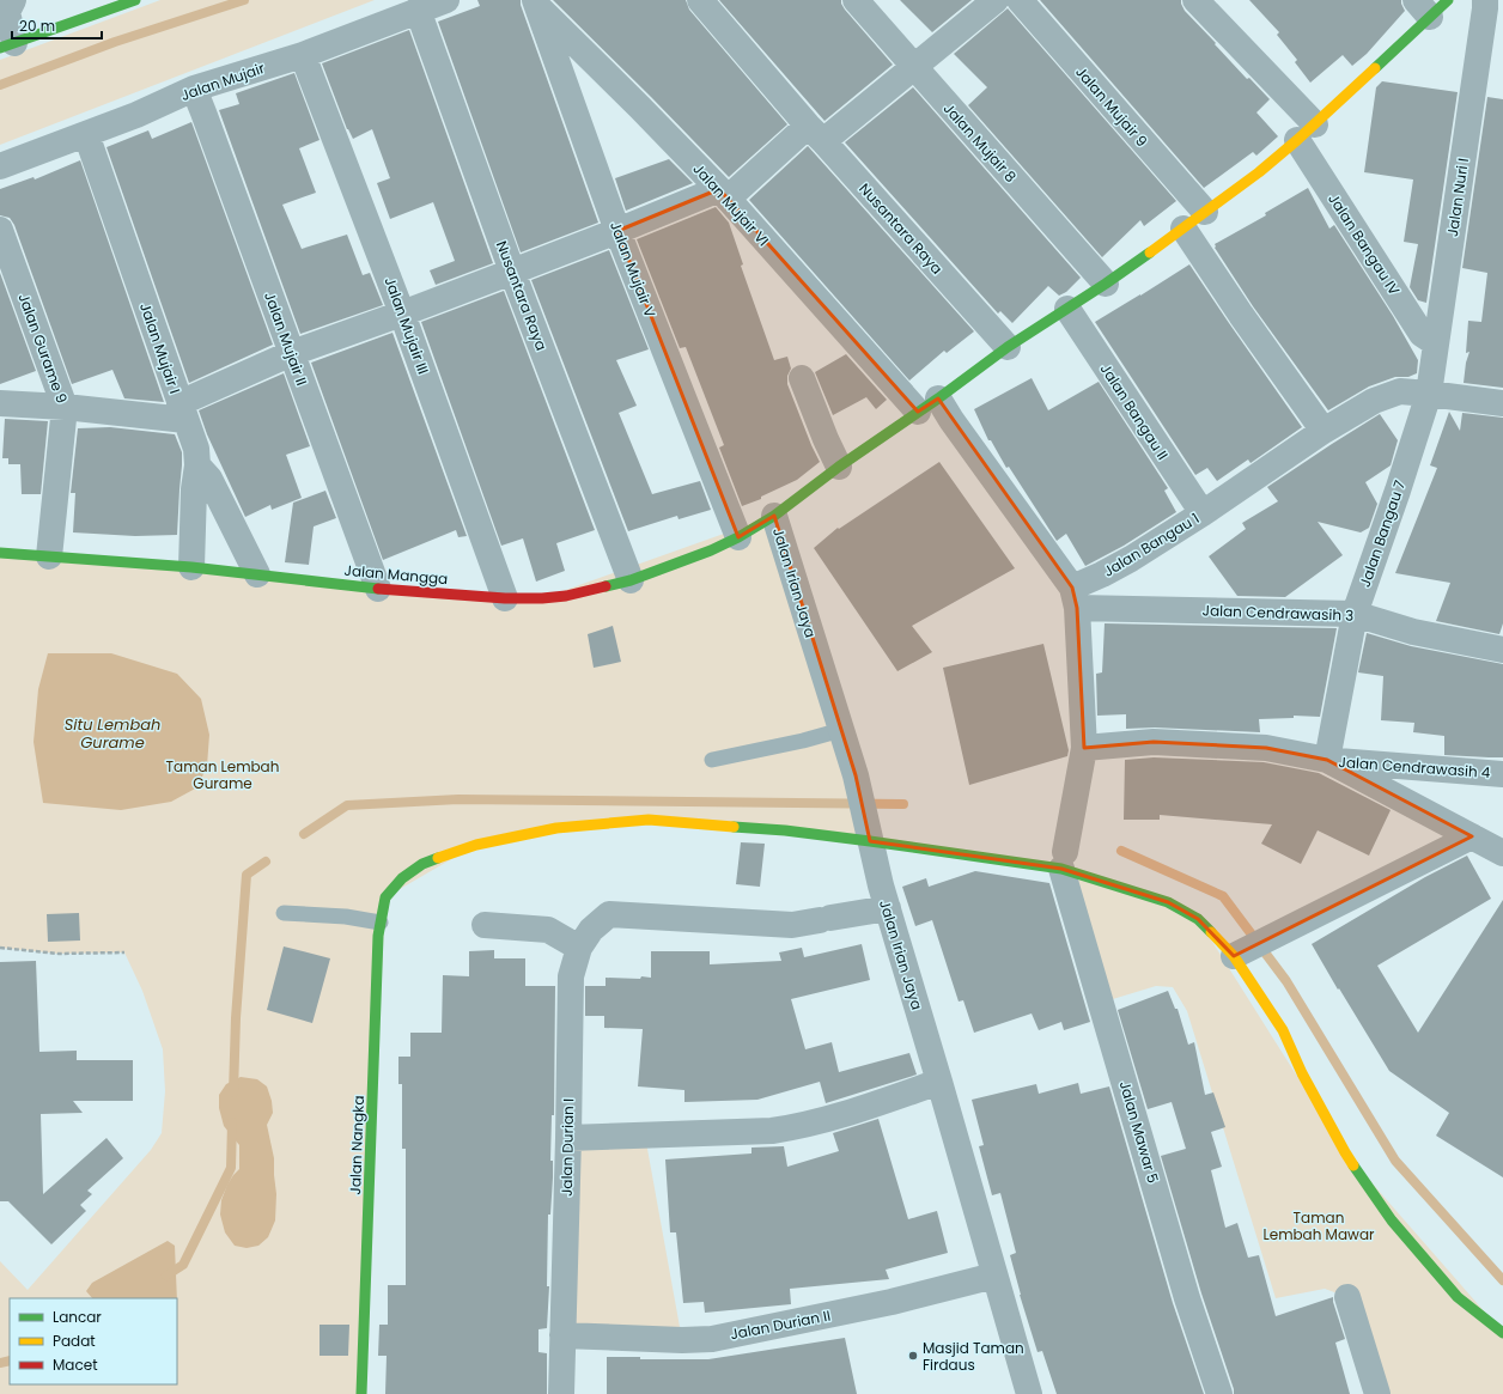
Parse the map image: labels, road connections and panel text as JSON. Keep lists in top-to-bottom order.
{
  "streets": {
    "street": [
      "Jalan Mujair",
      "Jalan Mujair 9",
      "Jalan Mujair 8",
      "Jalan Nuri I",
      "Jalan Mujair VI",
      "Nusantara Raya",
      "Jalan Bangau IV",
      "Jalan Mujair V",
      "Jalan Mujair III",
      "Jalan Mujair II",
      "Jalan Gurame 9",
      "Jalan Mujair I",
      "Jalan Bangau II",
      "Jalan Bangau 7",
      "Jalan Bangau 1",
      "Jalan Mangga",
      "Jalan Irian Jaya",
      "Jalan Cendrawasih 3",
      "Jalan Cendrawasih 4",
      "Jalan Mawar 5",
      "Jalan Nangka",
      "Jalan Durian I",
      "Jalan Durian II"
    ]
  },
  "crossings": [
    ["Jalan Mujair", "Nusantara Raya"],
    ["Jalan Mujair", "Jalan Mujair III"],
    ["Jalan Mujair", "Jalan Mujair II"],
    ["Jalan Mujair", "Jalan Mujair I"],
    ["Jalan Mujair 9", "Jalan Mangga"],
    ["Jalan Mujair 8", "Jalan Mangga"],
    ["Jalan Nuri I", "Jalan Bangau IV"],
    ["Jalan Nuri I", "Jalan Bangau 7"],
    ["Jalan Nuri I", "Jalan Bangau 1"],
    ["Jalan Mujair VI", "Jalan Mujair V"],
    ["Jalan Mujair VI", "Jalan Mangga"],
    ["Nusantara Raya", "Jalan Mangga"],
    ["Jalan Bangau IV", "Jalan Mangga"],
    ["Jalan Mujair V", "Jalan Mangga"],
    ["Jalan Mujair III", "Jalan Mangga"],
    ["Jalan Mujair II", "Jalan Mangga"],
    ["Jalan Gurame 9", "Jalan Mangga"],
    ["Jalan Mujair I", "Jalan Mangga"],
    ["Jalan Bangau II", "Jalan Bangau 1"],
    ["Jalan Bangau II", "Jalan Mangga"],
    ["Jalan Bangau 7", "Jalan Bangau 1"],
    ["Jalan Bangau 7", "Jalan Cendrawasih 3"],
    ["Jalan Bangau 7", "Jalan Cendrawasih 4"],
    ["Jalan Bangau 1", "Jalan Cendrawasih 3"],
    ["Jalan Mangga", "Jalan Irian Jaya"],
    ["Jalan Irian Jaya", "Jalan Nangka"],
    ["Jalan Irian Jaya", "Jalan Durian I"],
    ["Jalan Irian Jaya", "Jalan Durian II"],
    ["Jalan Durian I", "Jalan Durian II"]
  ],
  "water": ["Situ Lembah Gurame"],
  "parks": ["Taman Lembah Gurame", "Taman Lembah Mawar"],
  "places": ["Masjid Taman Firdaus"],
  "legend": ["Lancar", "Padat", "Macet"],
  "scale_bar": "20 m"
}
